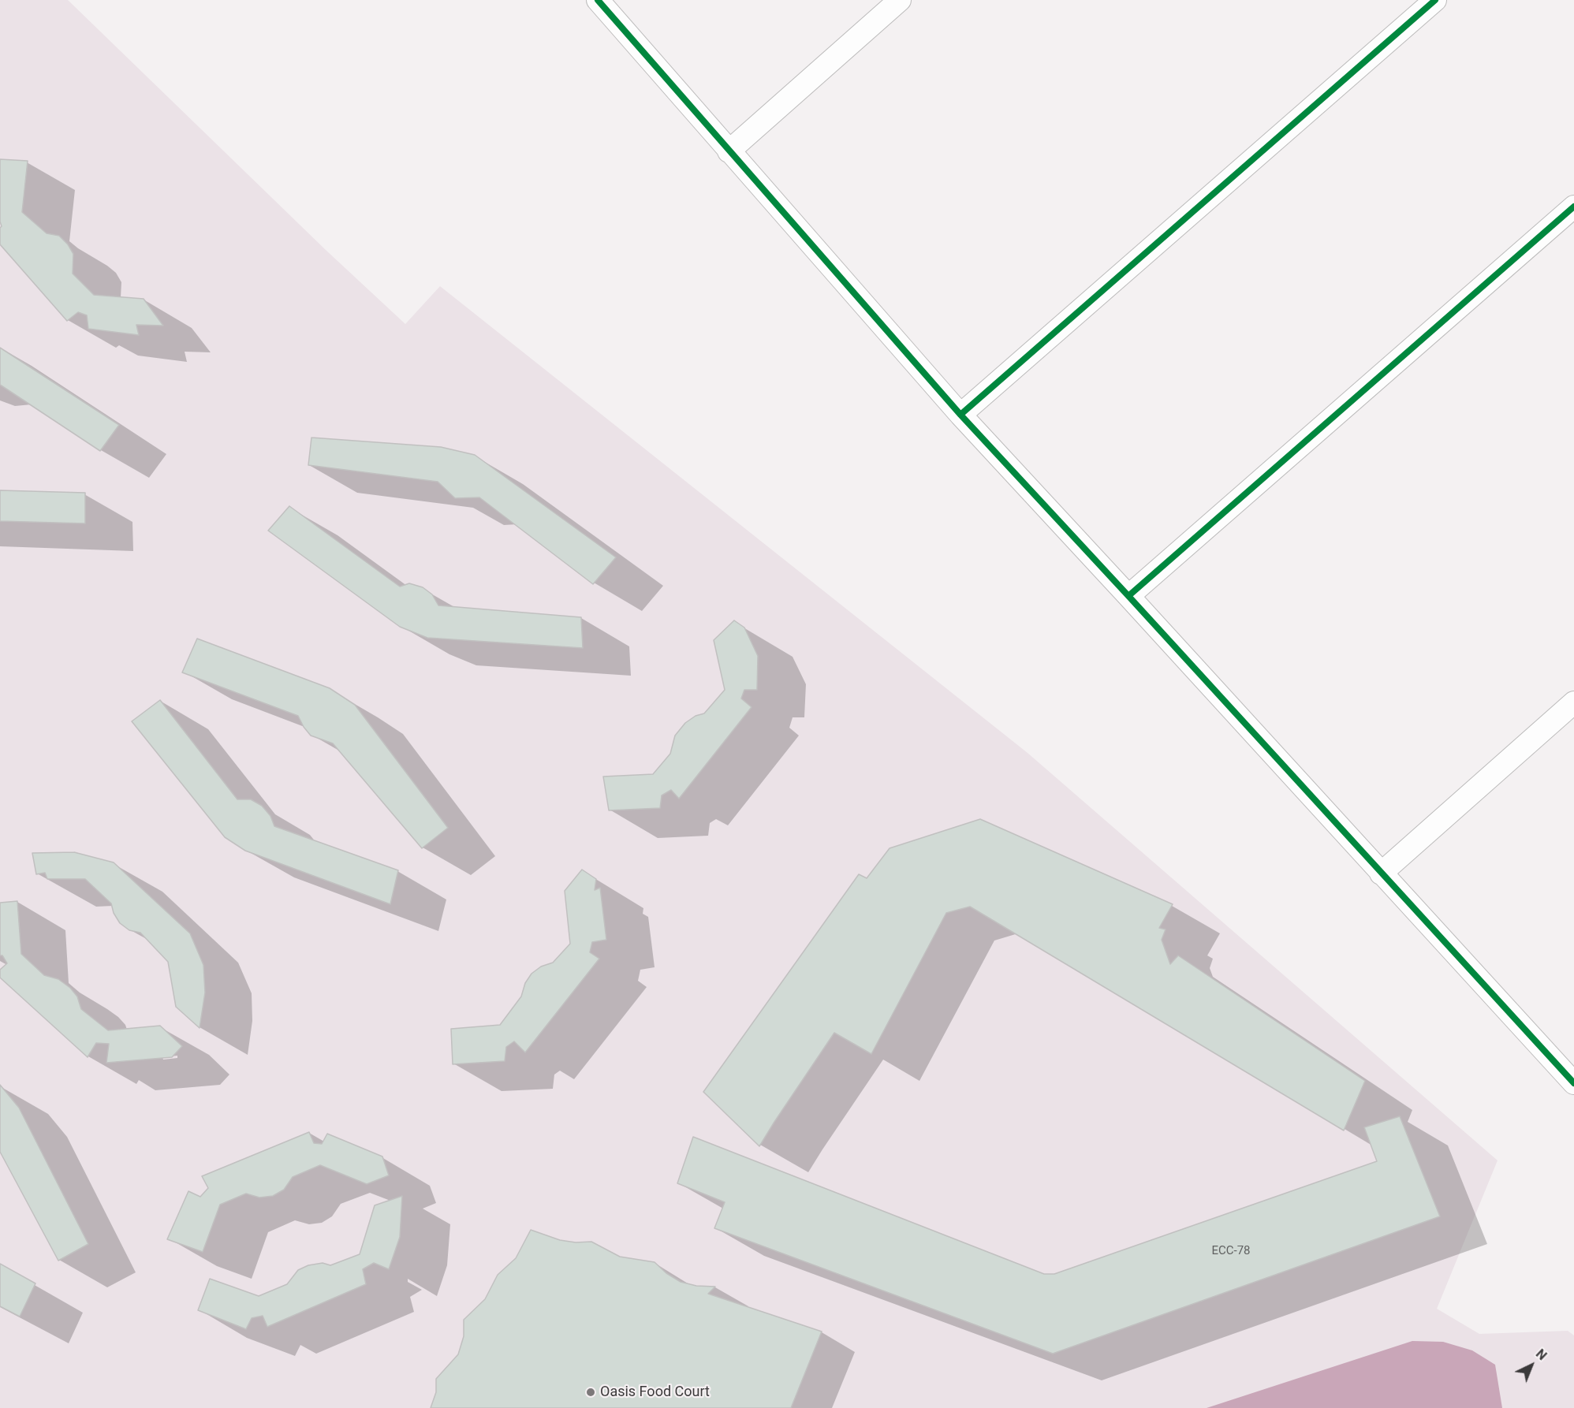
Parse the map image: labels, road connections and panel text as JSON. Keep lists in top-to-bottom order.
{
  "places": ["Oasis Food Court"],
  "house_numbers": ["ECC-78"],
  "north": "top right"
}
